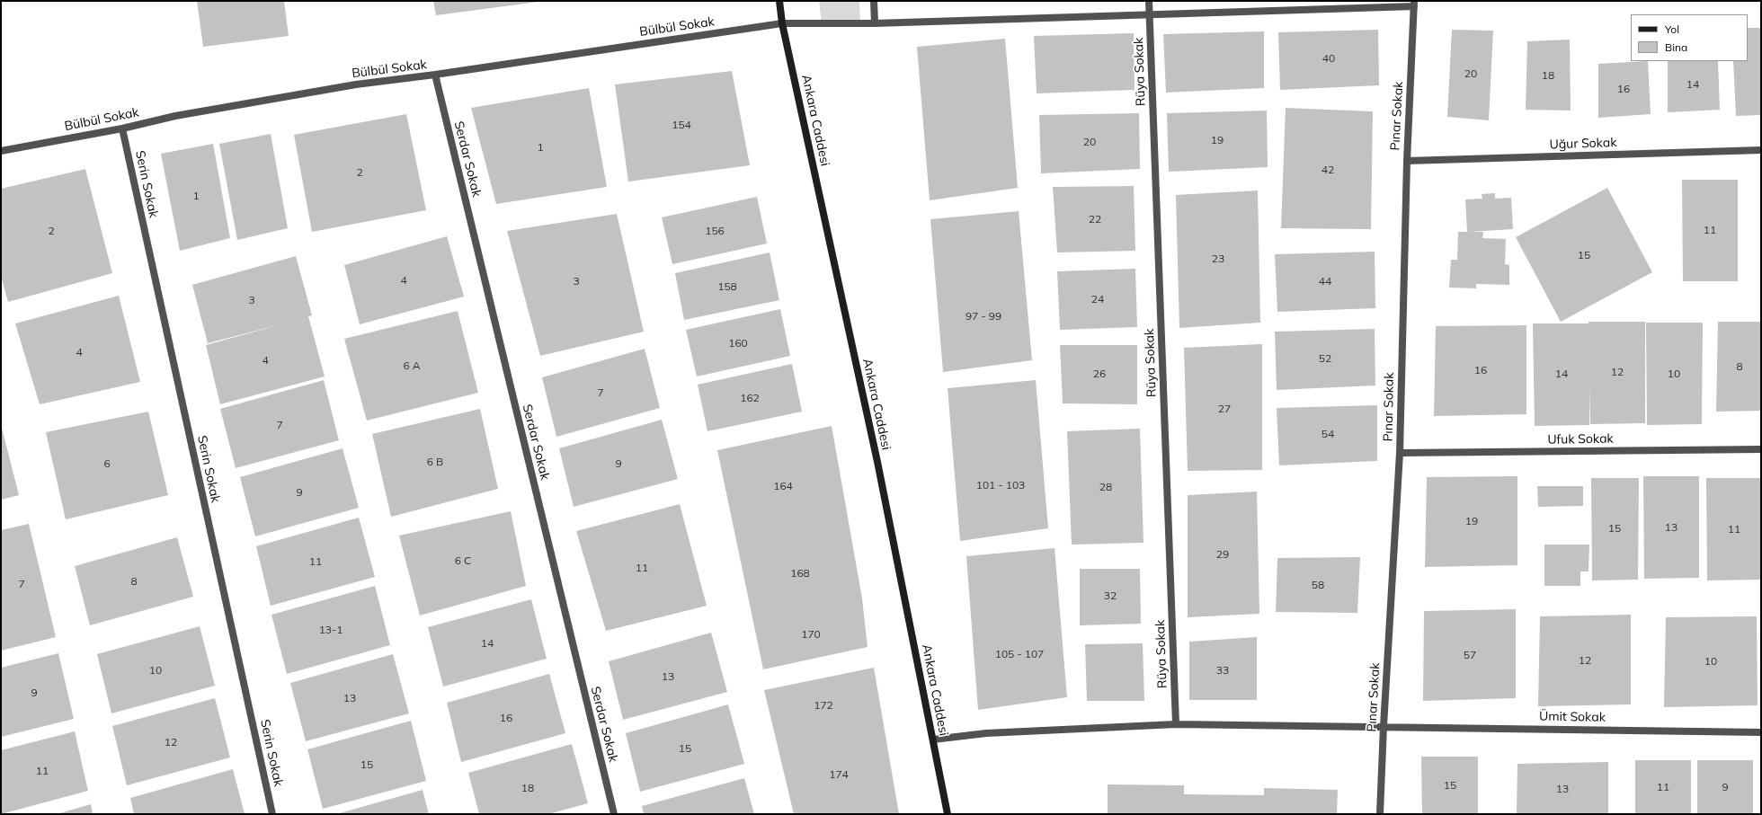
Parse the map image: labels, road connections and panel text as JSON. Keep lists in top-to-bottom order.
{
  "streets": {
    "main road": ["Ankara Caddesi"],
    "street": [
      "Bülbül Sokak",
      "Rüya Sokak",
      "Pınar Sokak",
      "Uğur Sokak",
      "Serdar Sokak",
      "Serin Sokak",
      "Ufuk Sokak",
      "Ümit Sokak"
    ]
  },
  "crossings": [
    ["Bülbül Sokak", "Rüya Sokak"],
    ["Bülbül Sokak", "Pınar Sokak"],
    ["Bülbül Sokak", "Ankara Caddesi"],
    ["Bülbül Sokak", "Serdar Sokak"],
    ["Bülbül Sokak", "Serin Sokak"],
    ["Rüya Sokak", "Ümit Sokak"],
    ["Pınar Sokak", "Uğur Sokak"],
    ["Pınar Sokak", "Ufuk Sokak"],
    ["Pınar Sokak", "Ümit Sokak"],
    ["Ankara Caddesi", "Ümit Sokak"]
  ],
  "house_numbers": [
    "40",
    "20",
    "18",
    "14",
    "16",
    "154",
    "19",
    "20",
    "1",
    "42",
    "2",
    "1",
    "22",
    "11",
    "2",
    "156",
    "15",
    "23",
    "4",
    "3",
    "44",
    "158",
    "24",
    "3",
    "97 - 99",
    "160",
    "4",
    "52",
    "4",
    "6 A",
    "8",
    "16",
    "12",
    "26",
    "14",
    "10",
    "7",
    "162",
    "27",
    "7",
    "54",
    "6 B",
    "6",
    "9",
    "101 - 103",
    "164",
    "28",
    "9",
    "19",
    "13",
    "15",
    "11",
    "29",
    "6 C",
    "11",
    "11",
    "168",
    "8",
    "7",
    "58",
    "32",
    "13-1",
    "170",
    "14",
    "105 - 107",
    "57",
    "12",
    "10",
    "10",
    "33",
    "13",
    "9",
    "13",
    "172",
    "16",
    "12",
    "15",
    "15",
    "11",
    "174",
    "15",
    "11",
    "9",
    "18",
    "13"
  ],
  "legend": ["Yol", "Bina"]
}
